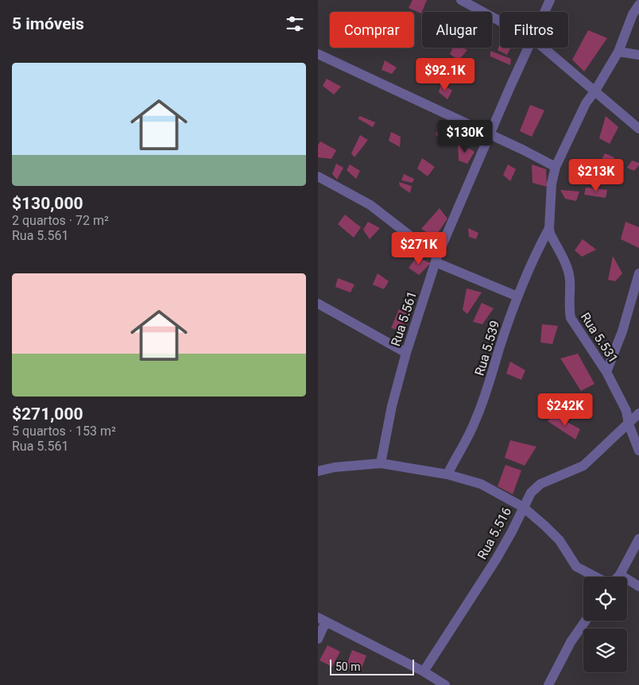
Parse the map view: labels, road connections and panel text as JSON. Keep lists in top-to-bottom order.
{
  "streets": {
    "street": [
      "Rua 5.561",
      "Rua 5.531",
      "Rua 5.539",
      "Rua 5.516"
    ]
  },
  "crossings": [
    ["Rua 5.561", "Rua 5.516"],
    ["Rua 5.531", "Rua 5.539"],
    ["Rua 5.539", "Rua 5.516"]
  ],
  "scale_bar": "50 m",
  "page": {
    "heading": "5 imóveis",
    "chip": ["Comprar", "Alugar", "Filtros"],
    "list": [
      {
        "name": "$130,000",
        "note": "2 quartos · 72 m² · Rua 5.561"
      },
      {
        "name": "$271,000",
        "note": "5 quartos · 153 m² · Rua 5.561"
      }
    ],
    "price": [
      "$92.1K",
      "$130K",
      "$213K",
      "$271K",
      "$242K"
    ],
    "scale": "50 m"
  }
}
